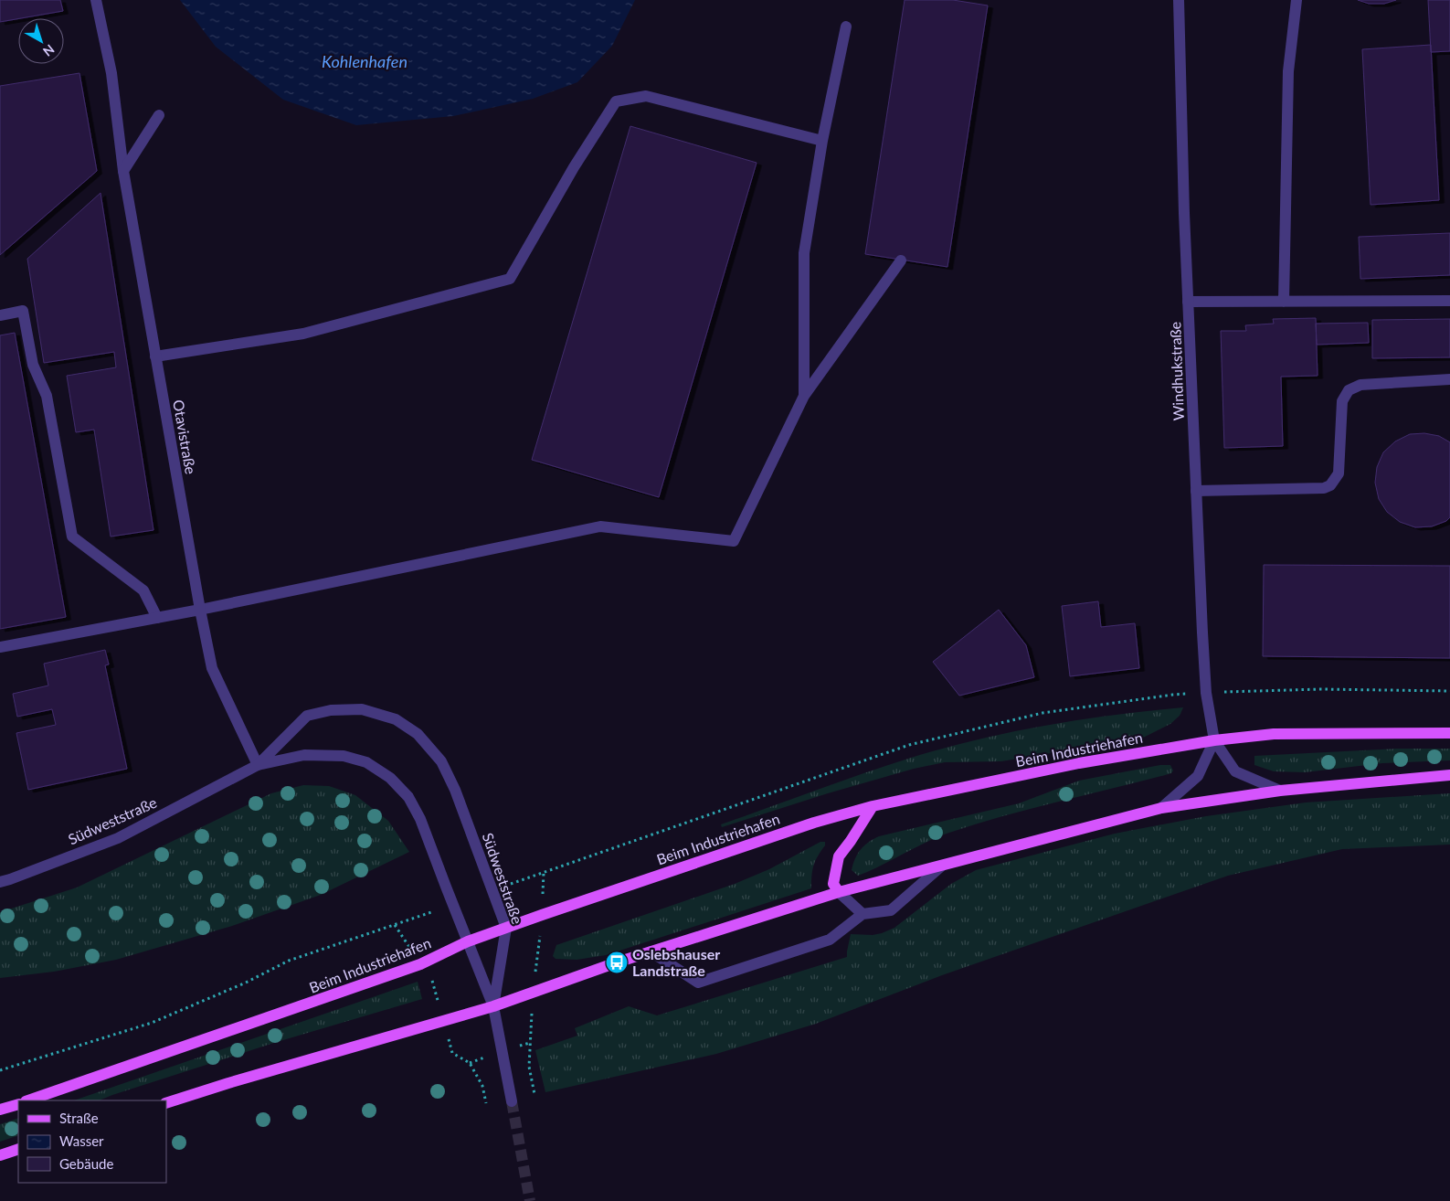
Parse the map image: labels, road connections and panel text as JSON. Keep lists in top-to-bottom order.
{
  "streets": {
    "main road": ["Beim Industriehafen"],
    "street": ["Windhukstraße", "Otavistraße", "Südweststraße"]
  },
  "crossings": [
    ["Windhukstraße", "Beim Industriehafen"],
    ["Otavistraße", "Südweststraße"],
    ["Beim Industriehafen", "Südweststraße"]
  ],
  "water": ["Kohlenhafen"],
  "places": {
    "bus stop": ["Oslebshauser Landstraße"]
  },
  "legend": ["Straße", "Wasser", "Gebäude"],
  "north": "bottom right"
}
